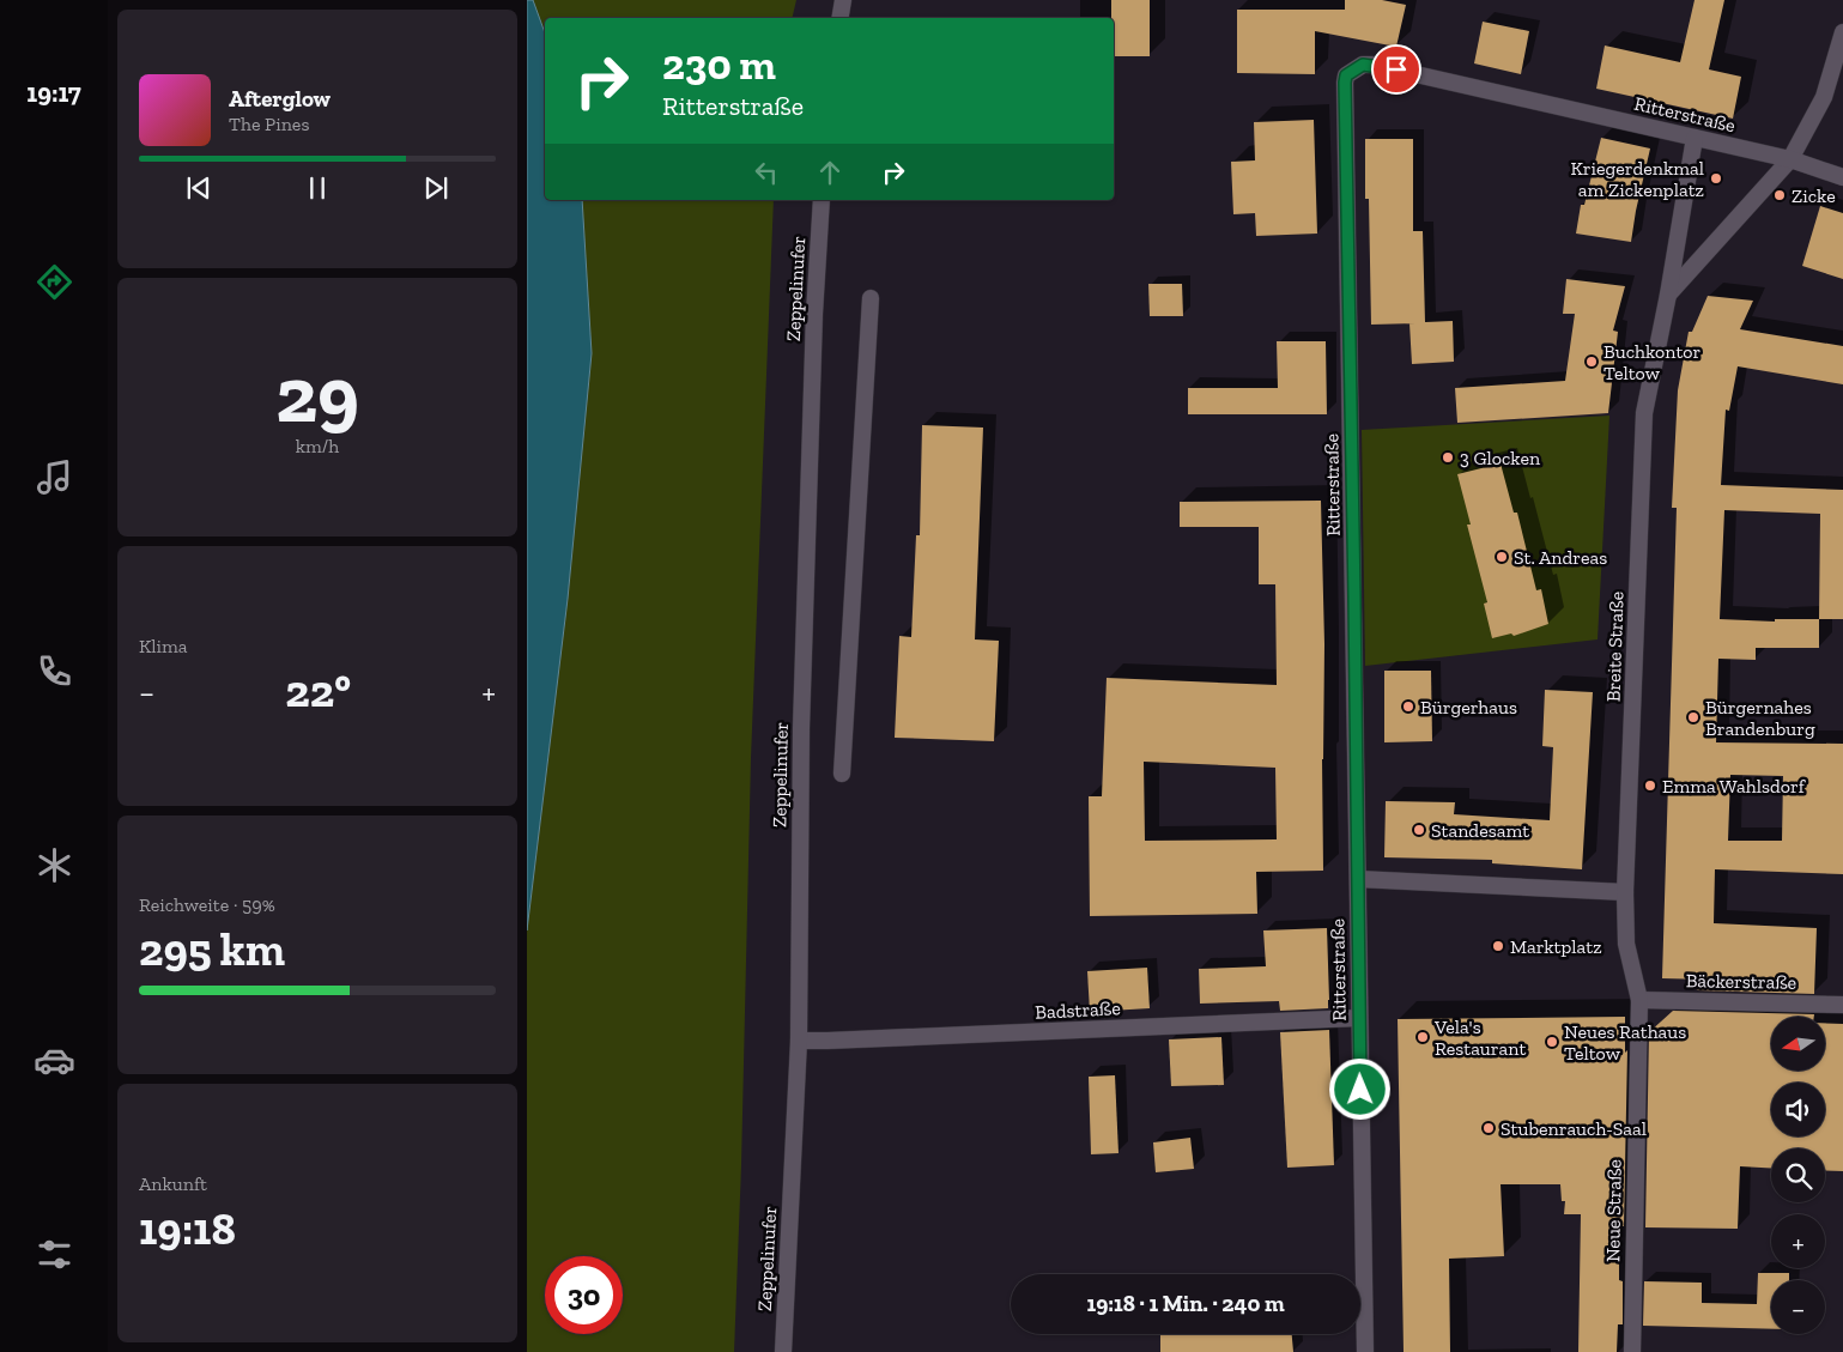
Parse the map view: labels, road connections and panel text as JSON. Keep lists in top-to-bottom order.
{
  "streets": {
    "street": [
      "Ritterstraße",
      "Zeppelinufer",
      "Breite Straße",
      "Bäckerstraße",
      "Badstraße",
      "Neue Straße"
    ]
  },
  "crossings": [
    ["Ritterstraße", "Breite Straße"],
    ["Ritterstraße", "Badstraße"],
    ["Zeppelinufer", "Badstraße"],
    ["Breite Straße", "Bäckerstraße"],
    ["Breite Straße", "Neue Straße"],
    ["Bäckerstraße", "Neue Straße"]
  ],
  "places": [
    "Kriegerdenkmal am Zickenplatz",
    "Zicke",
    "Buchkontor Teltow",
    "3 Glocken",
    "St. Andreas",
    "Bürgerhaus",
    "Bürgernahes Brandenburg",
    "Emma Wahlsdorf",
    "Standesamt",
    "Marktplatz",
    "Vela's Restaurant",
    "Neues Rathaus Teltow",
    "Stubenrauch-Saal"
  ],
  "north": "left",
  "page": {
    "tabs": "19:17",
    "turn": ["230 m", "Ritterstraße"],
    "song": ["Afterglow", "The Pines"],
    "tile": [
      ["29", "km/h"],
      "Klima",
      ["Reichweite · 59%", "295 km"],
      ["Ankunft", "19:18"]
    ],
    "heat": ["−", "22°", "+"],
    "map_buttons": ["+", "−"],
    "limit": "30",
    "trip": "19:18 · 1 Min. · 240 m"
  }
}
